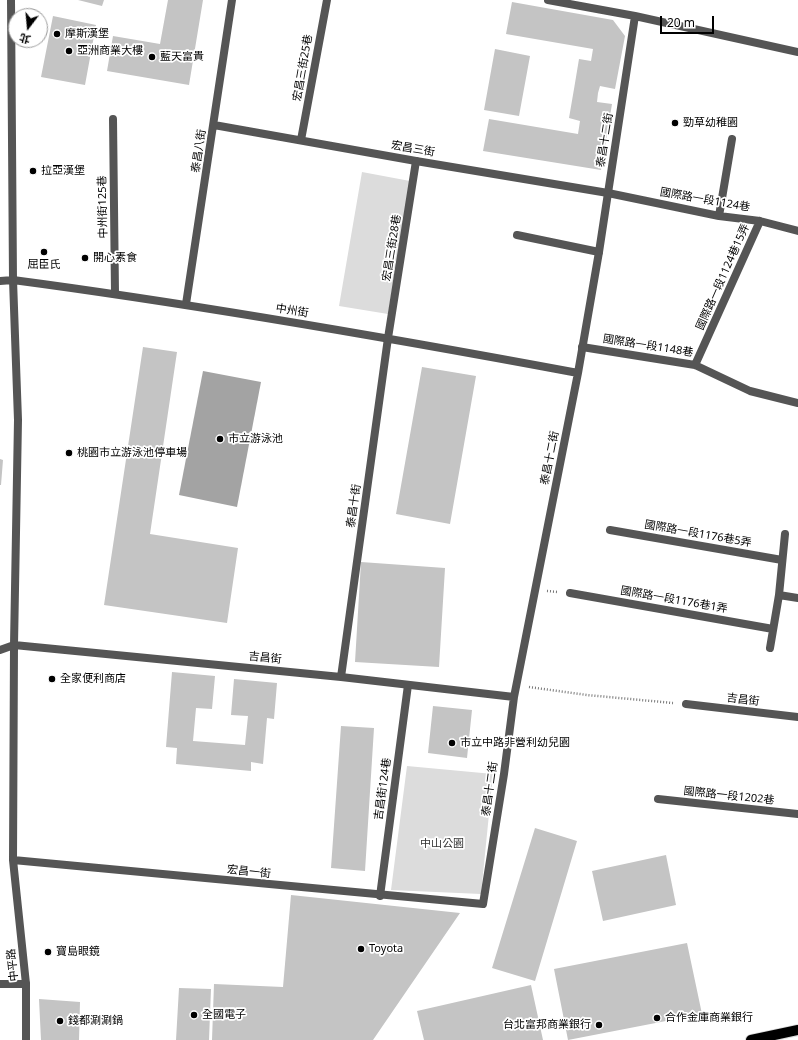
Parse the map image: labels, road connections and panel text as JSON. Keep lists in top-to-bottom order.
{
  "streets": {
    "street": [
      "宏昌三街25巷",
      "泰昌十二街",
      "宏昌三街",
      "泰昌八街",
      "國際路一段1124巷",
      "中州街125巷",
      "宏昌三街28巷",
      "國際路一段1124巷15弄",
      "中州街",
      "國際路一段1148巷",
      "泰昌十街",
      "國際路一段1176巷5弄",
      "國際路一段1176巷1弄",
      "吉昌街",
      "吉昌街124巷",
      "國際路一段1202巷",
      "宏昌一街",
      "中平路"
    ]
  },
  "crossings": [
    ["宏昌三街25巷", "宏昌三街"],
    ["泰昌十二街", "宏昌三街"],
    ["泰昌十二街", "國際路一段1124巷"],
    ["泰昌十二街", "中州街"],
    ["泰昌十二街", "國際路一段1148巷"],
    ["泰昌十二街", "吉昌街"],
    ["泰昌十二街", "宏昌一街"],
    ["宏昌三街", "泰昌八街"],
    ["宏昌三街", "國際路一段1124巷"],
    ["宏昌三街", "宏昌三街28巷"],
    ["泰昌八街", "中州街"],
    ["國際路一段1124巷", "國際路一段1124巷15弄"],
    ["中州街125巷", "中州街"],
    ["宏昌三街28巷", "中州街"],
    ["宏昌三街28巷", "泰昌十街"],
    ["國際路一段1124巷15弄", "國際路一段1148巷"],
    ["中州街", "泰昌十街"],
    ["中州街", "中平路"],
    ["泰昌十街", "吉昌街"],
    ["吉昌街", "吉昌街124巷"],
    ["吉昌街", "中平路"],
    ["吉昌街124巷", "宏昌一街"],
    ["宏昌一街", "中平路"]
  ],
  "parks": ["中山公園"],
  "places": [
    "摩斯漢堡",
    "亞洲商業大樓",
    "藍天富貴",
    "勁草幼稚園",
    "拉亞漢堡",
    "屈臣氏",
    "開心素食",
    "市立游泳池",
    "桃園市立游泳池停車場",
    "全家便利商店",
    "市立中路非營利幼兒園",
    "Toyota",
    "寶島眼鏡",
    "全國電子",
    "合作金庫商業銀行",
    "錢都涮涮鍋",
    "台北富邦商業銀行"
  ],
  "scale_bar": "20 m",
  "north": "bottom"
}
